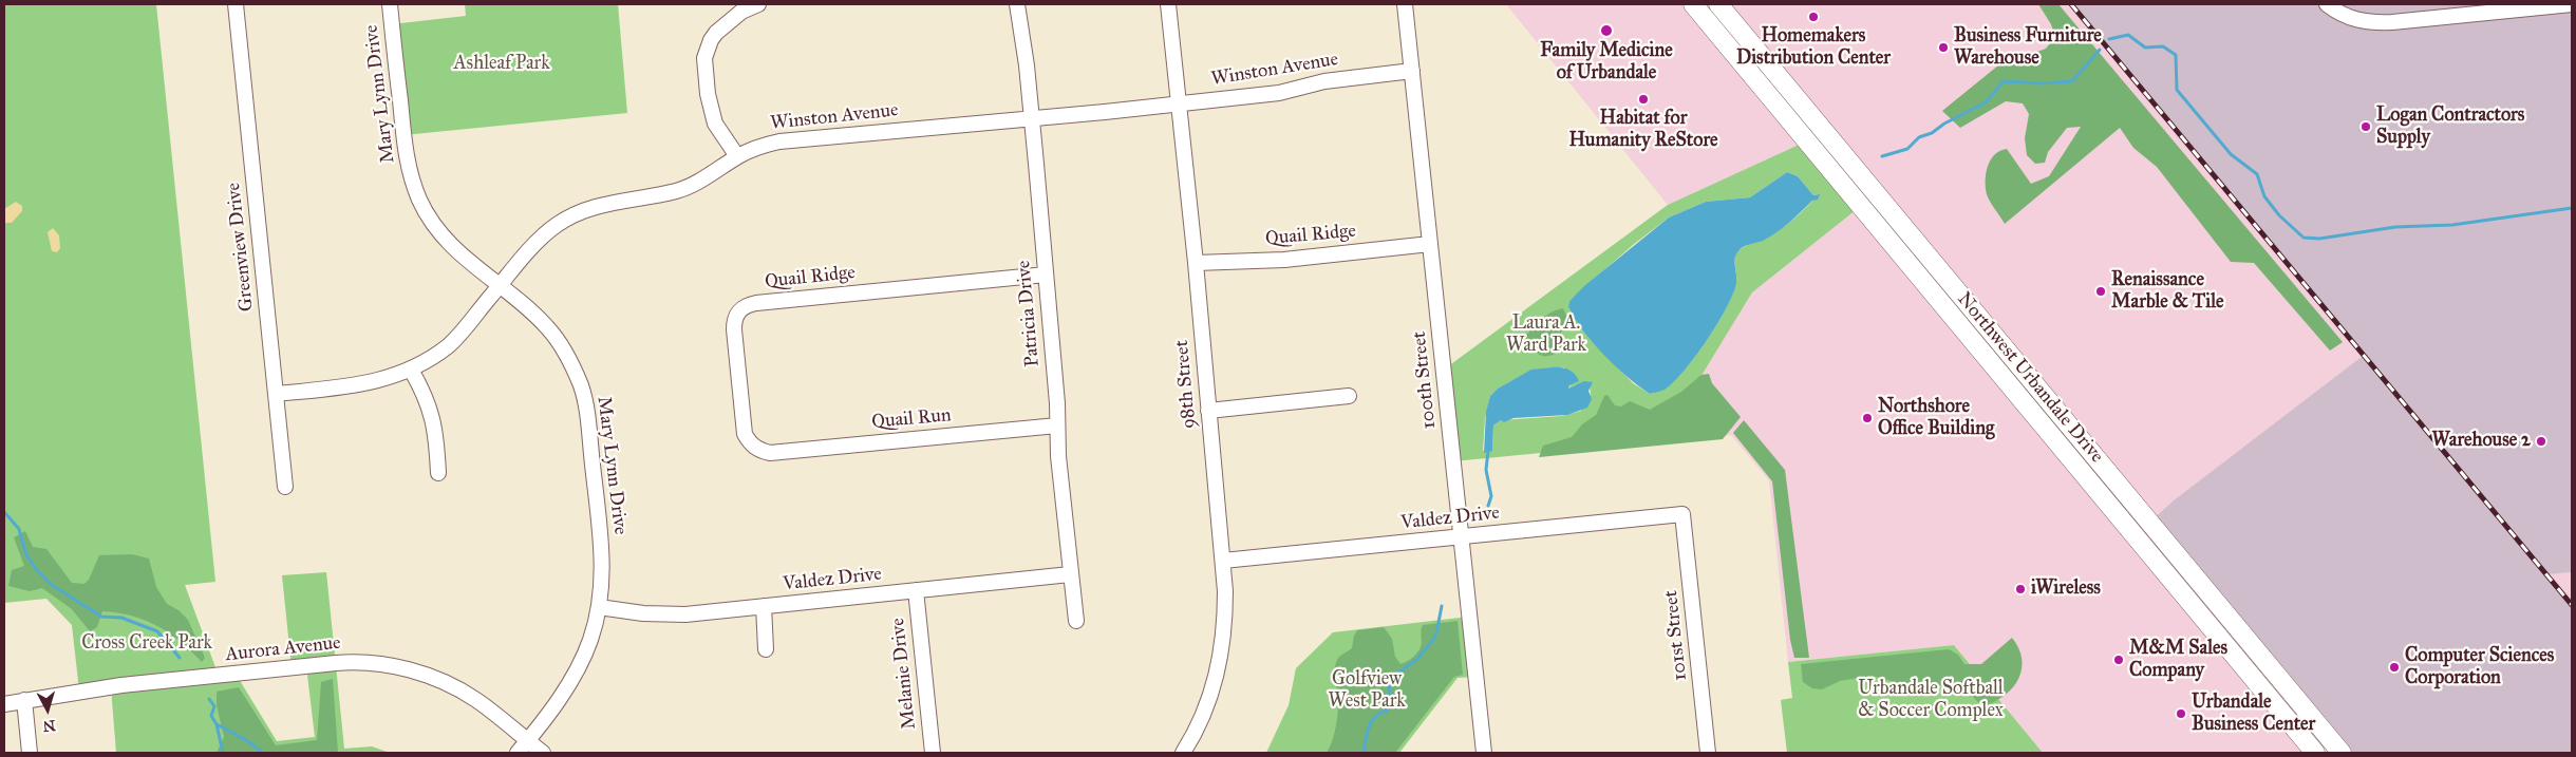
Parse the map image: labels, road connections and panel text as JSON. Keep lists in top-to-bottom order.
{
  "streets": {
    "main road": ["Northwest Urbandale Drive"],
    "street": [
      "Winston Avenue",
      "Mary Lynn Drive",
      "Quail Ridge",
      "Greenview Drive",
      "Patricia Drive",
      "100th Street",
      "98th Street",
      "Quail Run",
      "Valdez Drive",
      "101st Street",
      "Aurora Avenue",
      "Melanie Drive"
    ]
  },
  "crossings": [
    ["Winston Avenue", "Mary Lynn Drive"],
    ["Winston Avenue", "Greenview Drive"],
    ["Winston Avenue", "Patricia Drive"],
    ["Winston Avenue", "100th Street"],
    ["Winston Avenue", "98th Street"],
    ["Mary Lynn Drive", "Valdez Drive"],
    ["Mary Lynn Drive", "Aurora Avenue"],
    ["Quail Ridge", "Patricia Drive"],
    ["Quail Ridge", "100th Street"],
    ["Quail Ridge", "98th Street"],
    ["Quail Ridge", "Quail Run"],
    ["Patricia Drive", "Quail Run"],
    ["Patricia Drive", "Valdez Drive"],
    ["100th Street", "Valdez Drive"],
    ["98th Street", "Valdez Drive"],
    ["Valdez Drive", "101st Street"],
    ["Valdez Drive", "Melanie Drive"]
  ],
  "parks": [
    "Ashleaf Park",
    "Laura A. Ward Park",
    "Cross Creek Park",
    "Golfview West Park",
    "Urbandale Softball & Soccer Complex"
  ],
  "places": [
    "Homemakers Distribution Center",
    "Family Medicine of Urbandale",
    "Business Furniture Warehouse",
    "Habitat for Humanity ReStore",
    "Logan Contractors Supply",
    "Renaissance Marble & Tile",
    "Northshore Office Building",
    "Warehouse 2",
    "iWireless",
    "M&M Sales Company",
    "Computer Sciences Corporation",
    "Urbandale Business Center"
  ],
  "north": "bottom"
}
